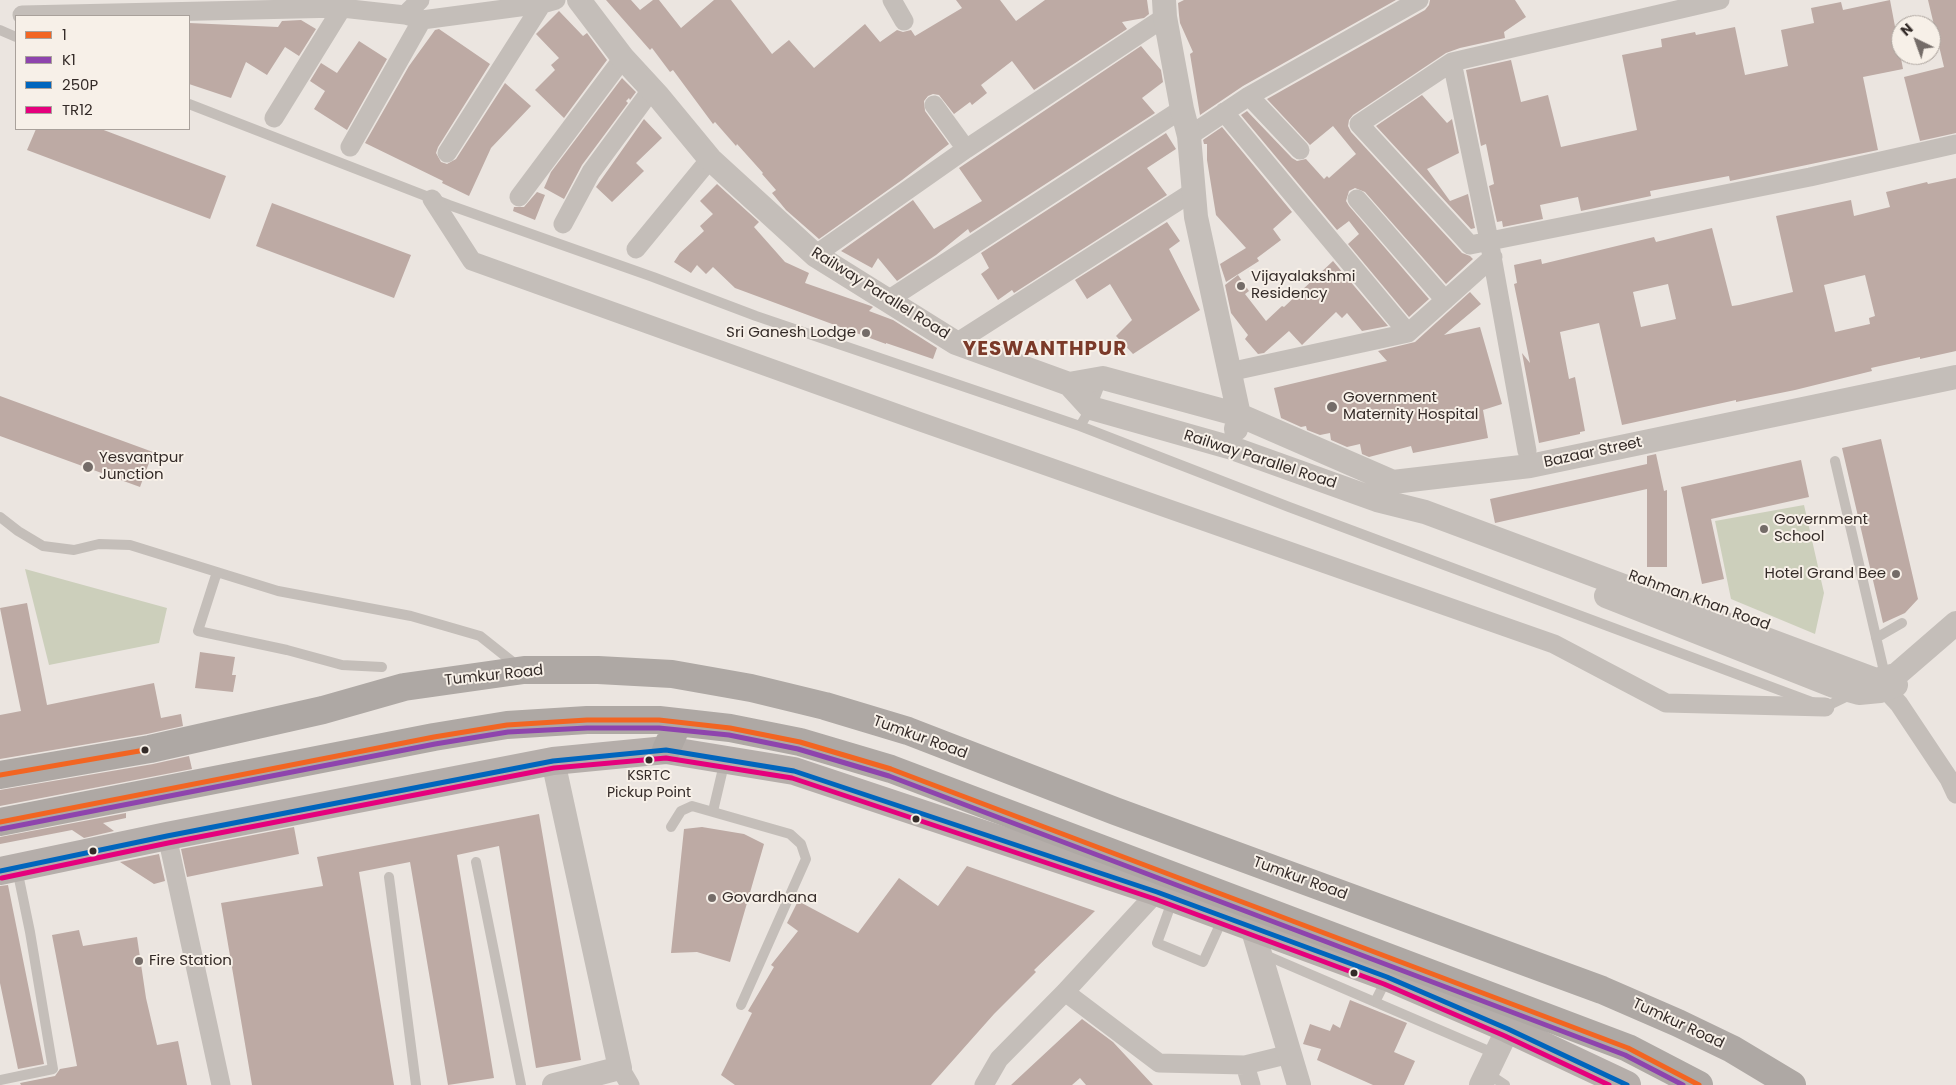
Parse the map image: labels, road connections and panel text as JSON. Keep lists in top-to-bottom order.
{
  "streets": {
    "highway": ["Tumkur Road"],
    "street": ["Railway Parallel Road", "Bazaar Street", "Rahman Khan Road"]
  },
  "crossings": [
    ["Railway Parallel Road", "Rahman Khan Road"],
    ["Bazaar Street", "Rahman Khan Road"]
  ],
  "districts": ["YESWANTHPUR"],
  "places": [
    "Vijayalakshmi Residency",
    "Sri Ganesh Lodge",
    "Government Maternity Hospital",
    "Yesvantpur Junction",
    "Government School",
    "Hotel Grand Bee",
    "KSRTC Pickup Point",
    "Govardhana",
    "Fire Station"
  ],
  "lines": [
    "transit line 1",
    "transit line K1",
    "transit line 250P",
    "transit line TR12"
  ],
  "legend": [
    "1",
    "K1",
    "250P",
    "TR12"
  ],
  "north": "top left"
}
